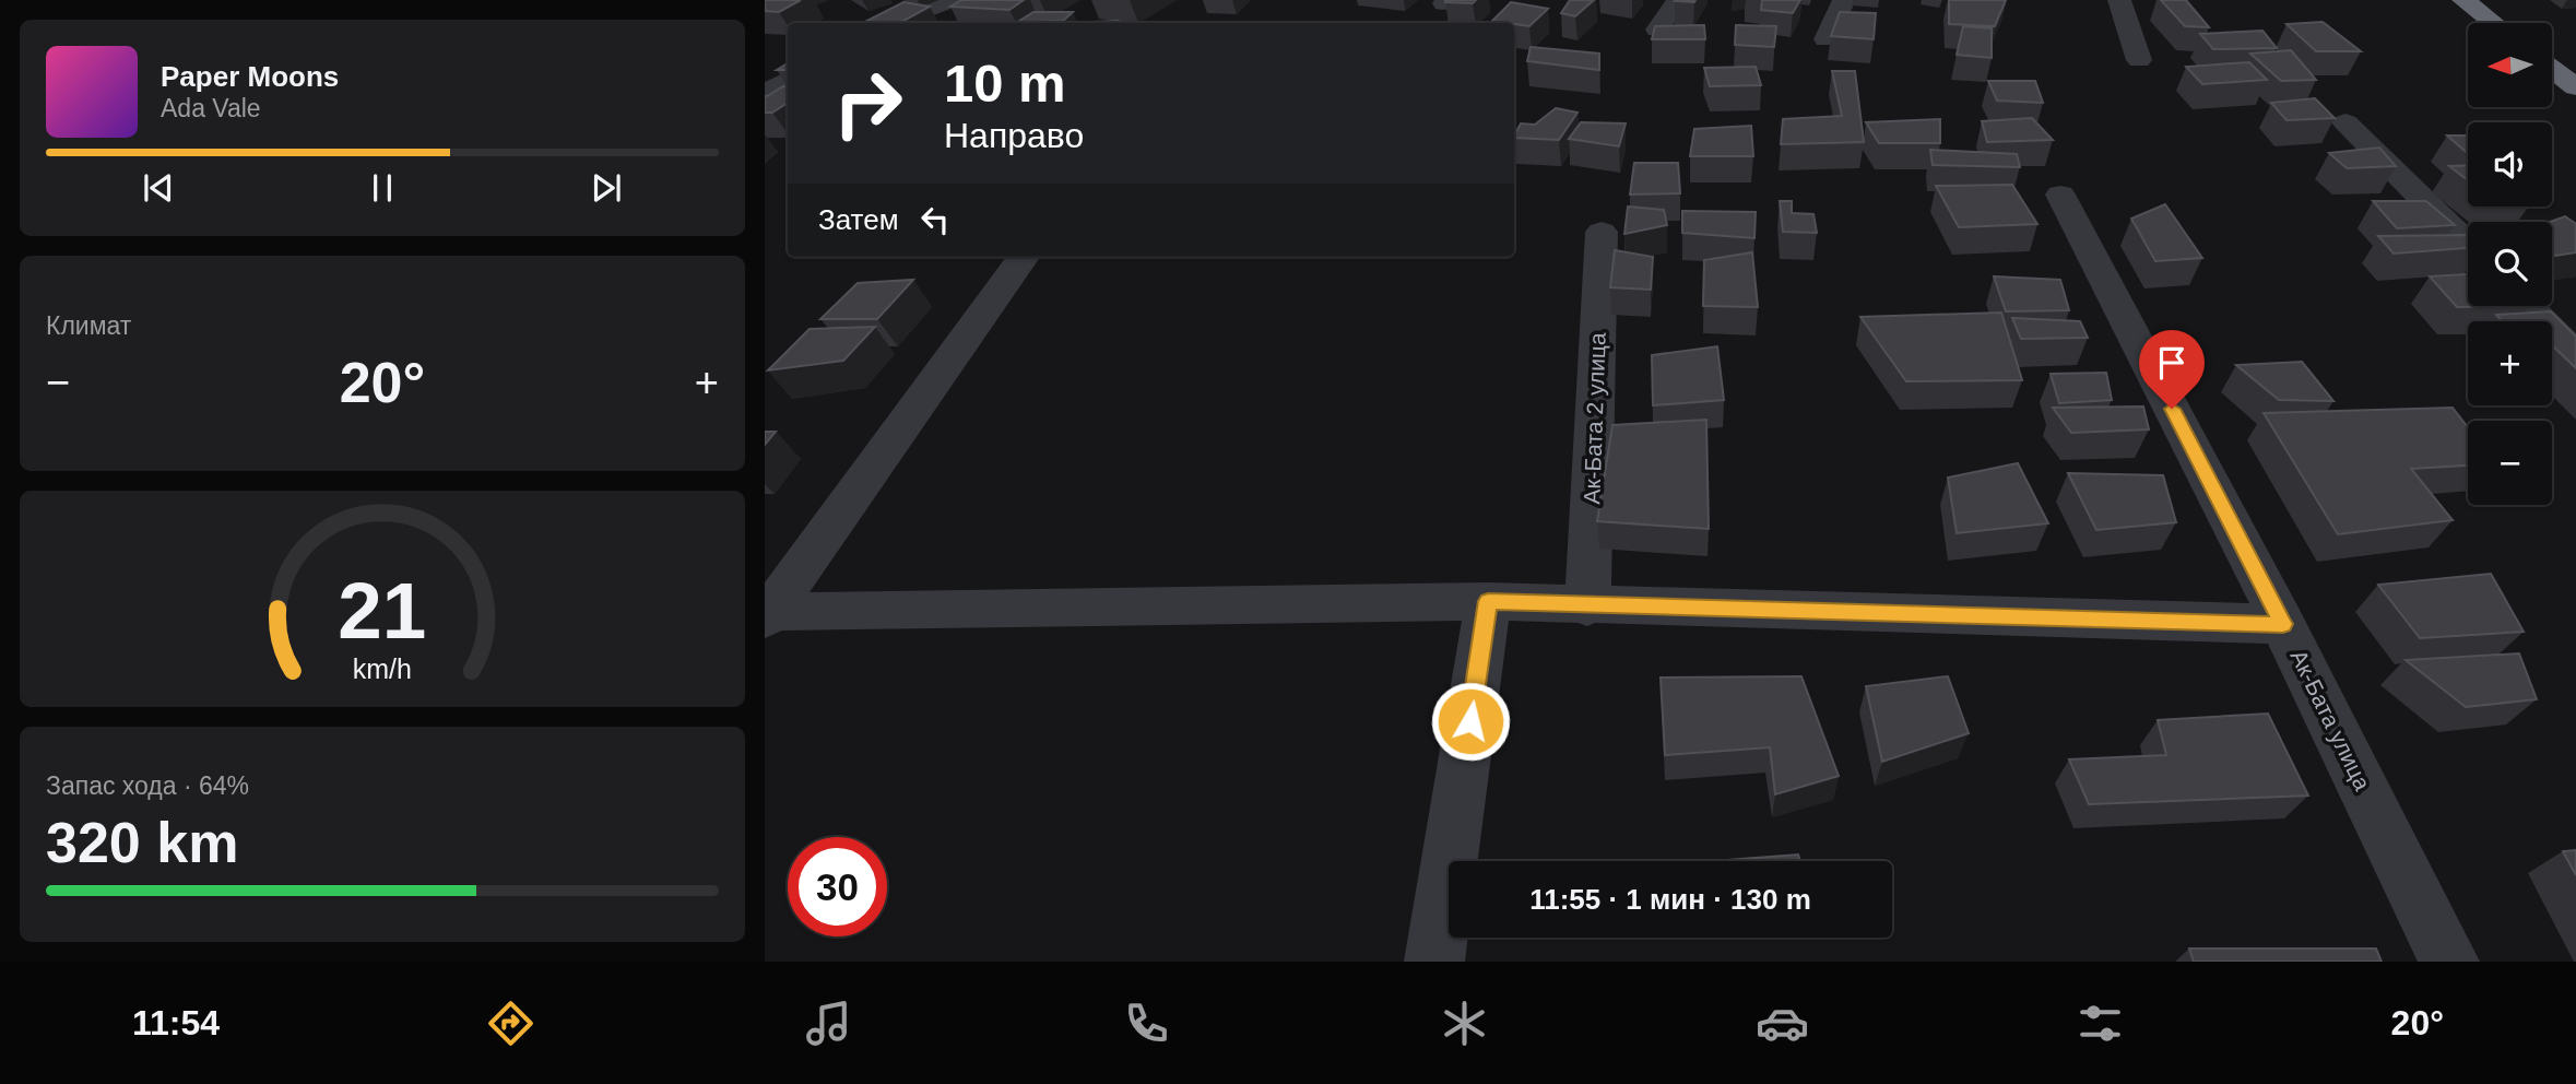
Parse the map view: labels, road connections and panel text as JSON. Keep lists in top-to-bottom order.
{
  "streets": {
    "street": ["Ак-Бата 2 улица", "Ак-Бата улица"]
  },
  "north": "left",
  "page": {
    "map_buttons": ["+", "−"],
    "turn": ["10 m", "Направо"],
    "song": ["Paper Moons", "Ada Vale"],
    "then": "Затем",
    "tile": [
      "Климат",
      ["Запас хода · 64%", "320 km"]
    ],
    "heat": ["−", "20°", "+"],
    "limit": "30",
    "trip": "11:55 · 1 мин · 130 m",
    "tabs": ["11:54", "20°"],
    "gauge": ["21", "km/h"]
  }
}
